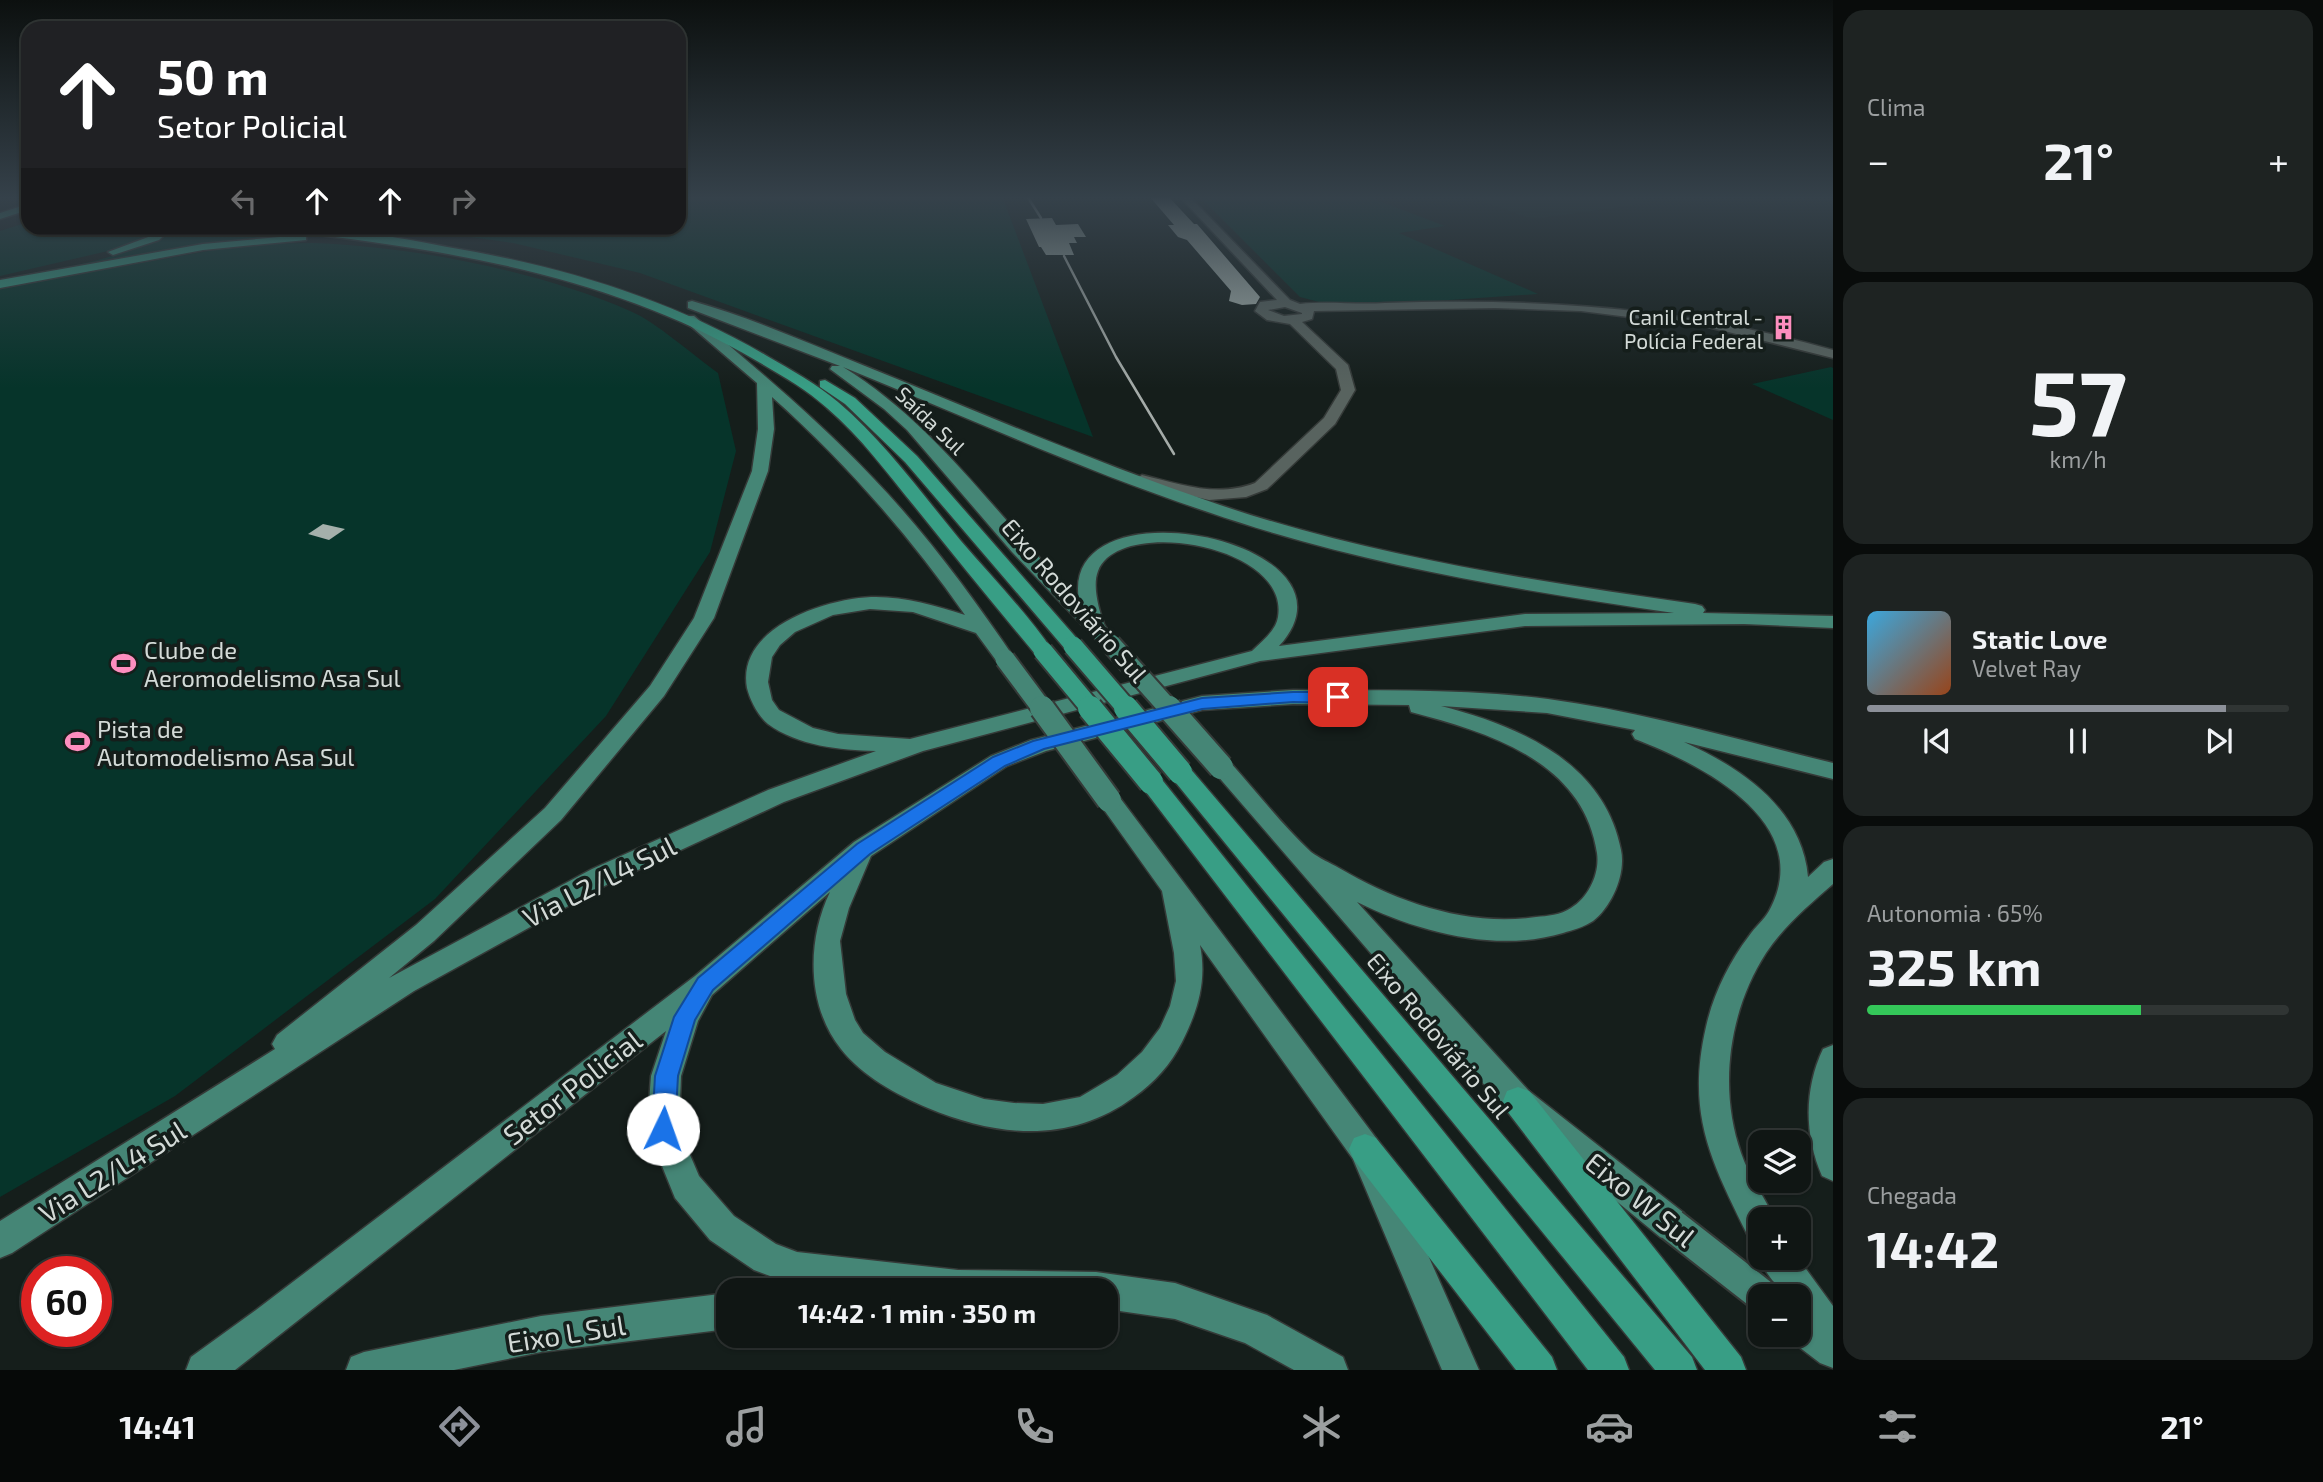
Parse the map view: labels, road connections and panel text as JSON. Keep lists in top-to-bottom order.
{
  "streets": {
    "highway": ["Eixo Rodoviário Sul"],
    "main road": [
      "Saída Sul",
      "Via L2/L4 Sul",
      "Setor Policial",
      "Eixo W Sul",
      "Eixo L Sul"
    ]
  },
  "crossings": [
    ["Saída Sul", "Eixo Rodoviário Sul"],
    ["Saída Sul", "Eixo W Sul"]
  ],
  "places": {
    "building": ["Canil Central - Polícia Federal"],
    "sports": ["Clube de Aeromodelismo Asa Sul", "Pista de Automodelismo Asa Sul"]
  },
  "page": {
    "tile": [
      "Clima",
      ["57", "km/h"],
      ["Autonomia · 65%", "325 km"],
      ["Chegada", "14:42"]
    ],
    "turn": ["50 m", "Setor Policial"],
    "heat": ["−", "21°", "+"],
    "song": ["Static Love", "Velvet Ray"],
    "map_buttons": ["+", "−"],
    "limit": "60",
    "trip": "14:42 · 1 min · 350 m",
    "tabs": ["14:41", "21°"]
  }
}
